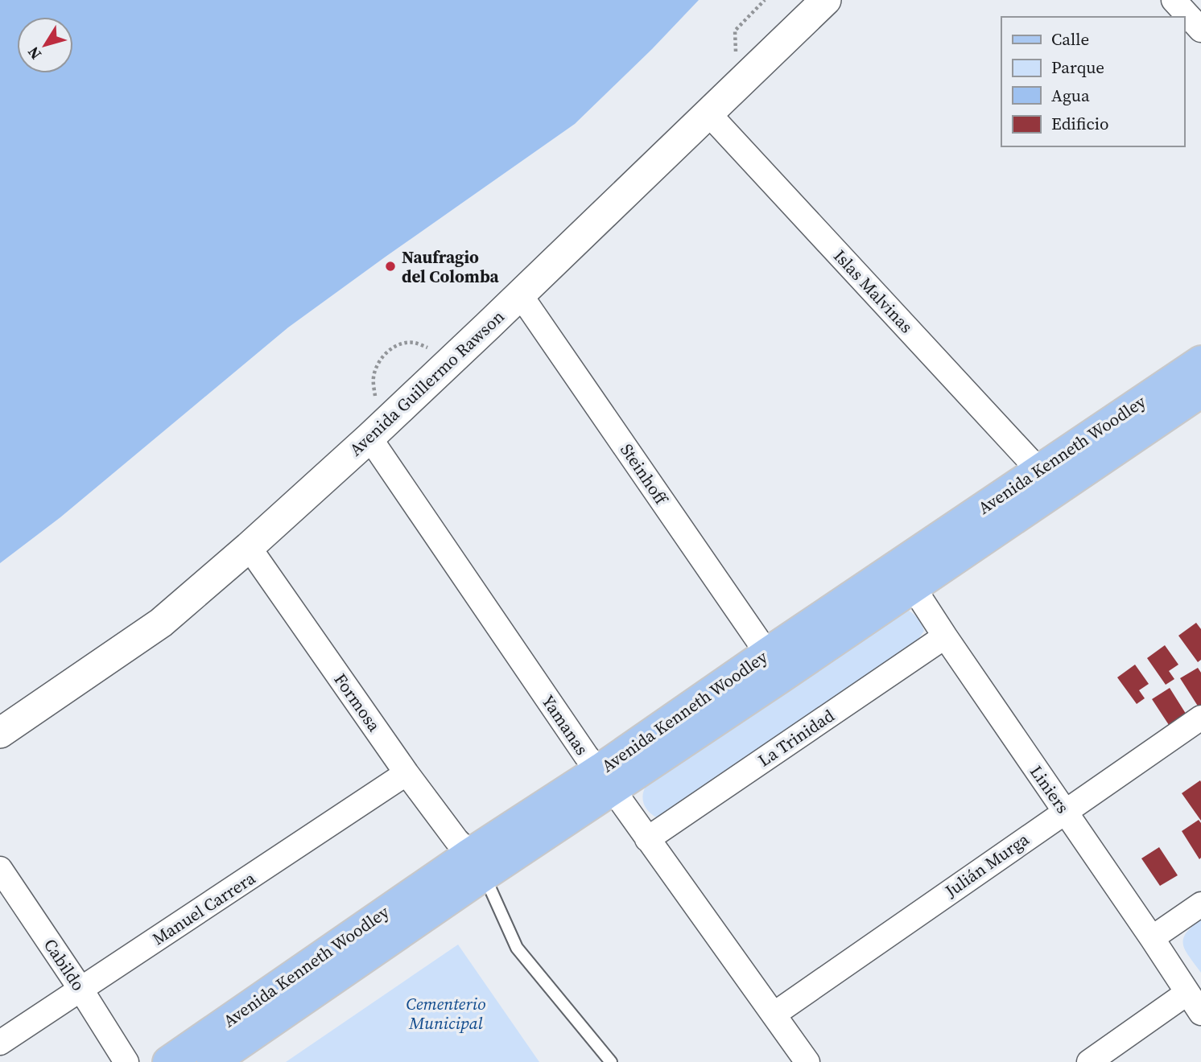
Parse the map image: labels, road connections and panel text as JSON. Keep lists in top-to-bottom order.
{
  "streets": {
    "main road": ["Avenida Kenneth Woodley"],
    "street": [
      "Islas Malvinas",
      "Avenida Guillermo Rawson",
      "Steinhoff",
      "Formosa",
      "Yamanas",
      "La Trinidad",
      "Liniers",
      "Julián Murga",
      "Manuel Carrera",
      "Cabildo"
    ]
  },
  "crossings": [
    ["Islas Malvinas", "Avenida Guillermo Rawson"],
    ["Islas Malvinas", "Avenida Kenneth Woodley"],
    ["Avenida Guillermo Rawson", "Steinhoff"],
    ["Avenida Guillermo Rawson", "Formosa"],
    ["Avenida Guillermo Rawson", "Yamanas"],
    ["Avenida Kenneth Woodley", "Steinhoff"],
    ["Avenida Kenneth Woodley", "Formosa"],
    ["Avenida Kenneth Woodley", "Yamanas"],
    ["Avenida Kenneth Woodley", "Liniers"],
    ["Formosa", "Manuel Carrera"],
    ["Yamanas", "La Trinidad"],
    ["Yamanas", "Julián Murga"],
    ["La Trinidad", "Liniers"],
    ["Liniers", "Julián Murga"],
    ["Manuel Carrera", "Cabildo"]
  ],
  "parks": ["Cementerio Municipal"],
  "places": ["Naufragio del Colomba"],
  "legend": [
    "Calle",
    "Parque",
    "Agua",
    "Edificio"
  ],
  "north": "bottom left"
}
